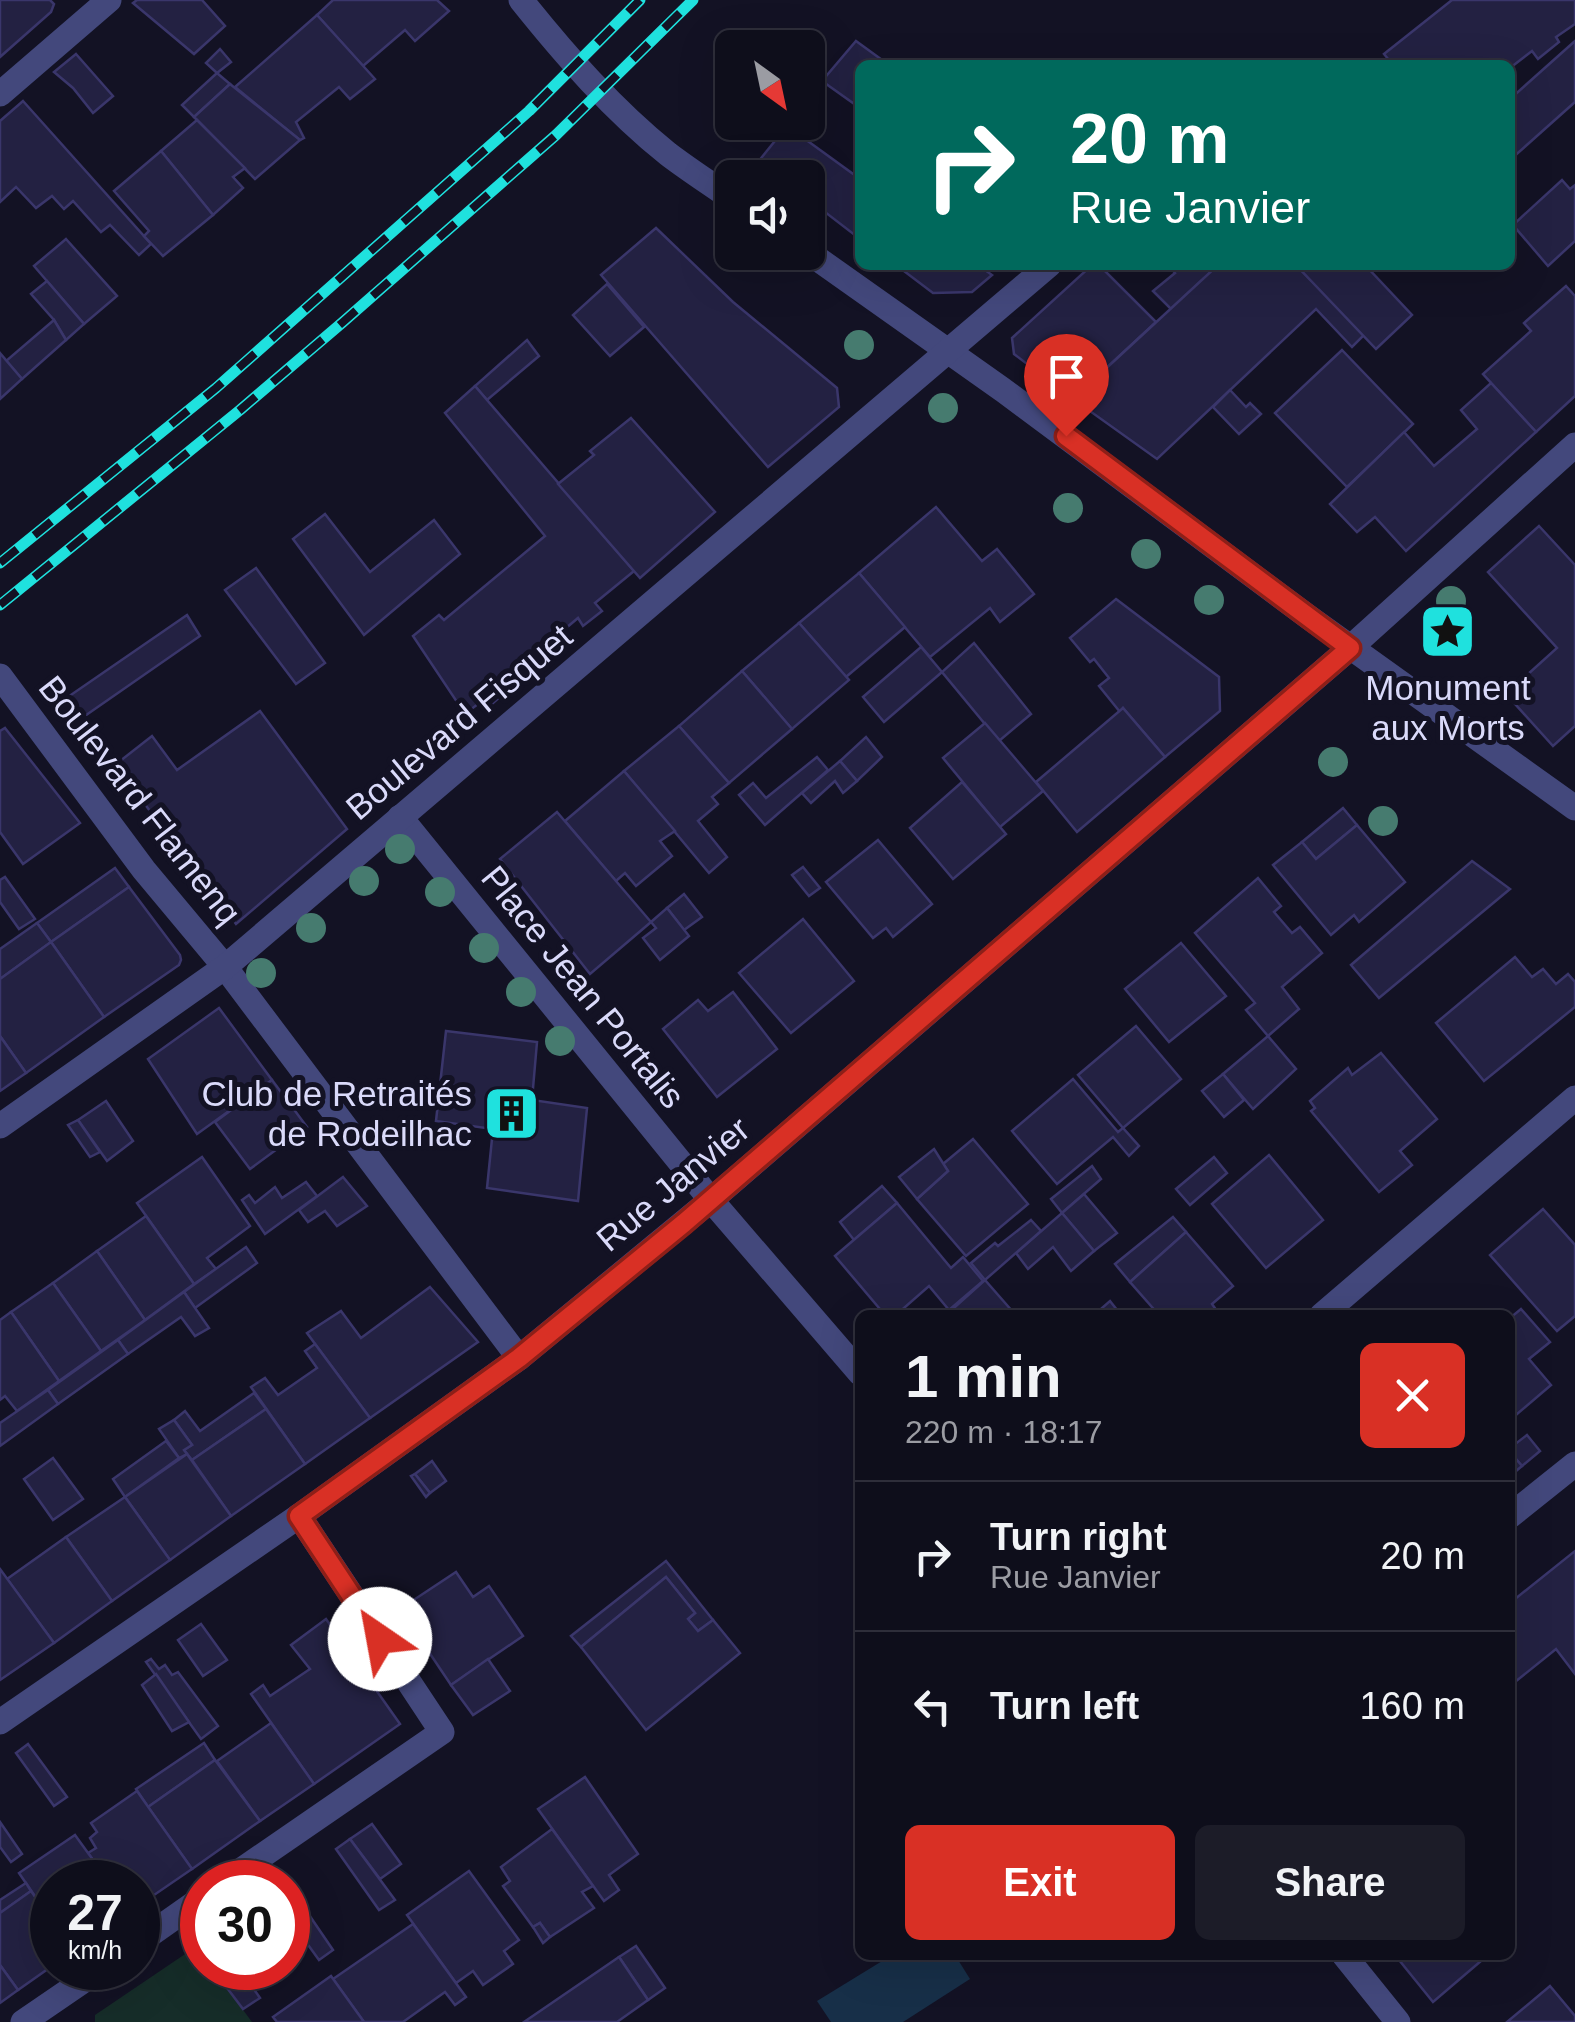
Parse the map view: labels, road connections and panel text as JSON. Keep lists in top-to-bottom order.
{
  "streets": {
    "street": [
      "Boulevard Fisquet",
      "Boulevard Flamenq",
      "Place Jean Portalis",
      "Rue Janvier"
    ]
  },
  "crossings": [
    ["Boulevard Fisquet", "Boulevard Flamenq"],
    ["Boulevard Fisquet", "Place Jean Portalis"],
    ["Place Jean Portalis", "Rue Janvier"]
  ],
  "places": {
    "place": ["Monument aux Morts"],
    "building": ["Club de Retraités de Rodeilhac"]
  },
  "north": "bottom right",
  "page": {
    "turn": ["20 m", "Rue Janvier"],
    "heading": ["1 min", "220 m · 18:17"],
    "list": [
      {
        "name": "Turn right",
        "note": "Rue Janvier",
        "value": "20 m"
      },
      {
        "name": "Turn left",
        "value": "160 m"
      }
    ],
    "buttons": ["Exit", "Share"],
    "speed": "27 km/h",
    "limit": "30"
  }
}
